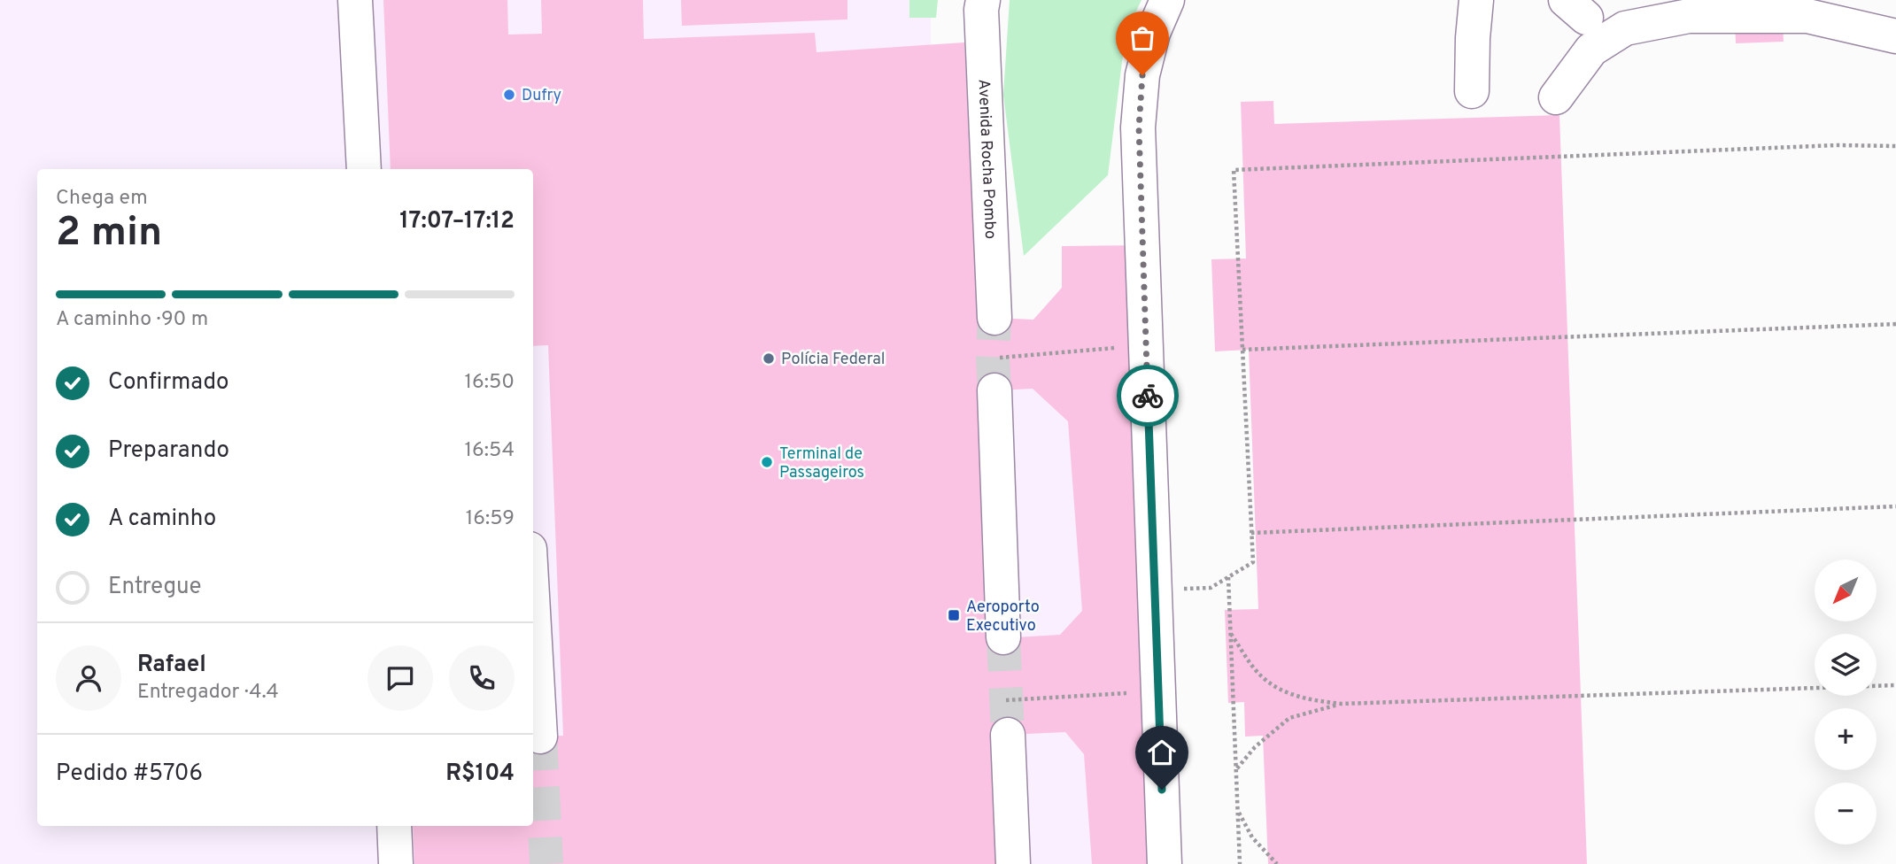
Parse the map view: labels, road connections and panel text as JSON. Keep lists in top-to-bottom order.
{
  "streets": {
    "main road": ["Avenida Rocha Pombo"]
  },
  "places": {
    "other": ["Dufry", "Polícia Federal", "Terminal de Passageiros"],
    "transit": ["Aeroporto Executivo"]
  },
  "north": "bottom left",
  "page": {
    "heading": ["2 min", "Chega em", "17:07–17:12"],
    "panel": [
      "Rafael",
      "Entregador · 4.4",
      "Pedido #5706",
      "R$104"
    ],
    "bar": "A caminho · 90 m",
    "list": [
      ["Confirmado", "16:50"],
      ["Preparando", "16:54"],
      ["A caminho", "16:59"],
      "Entregue"
    ],
    "map_buttons": ["+", "−"]
  }
}
